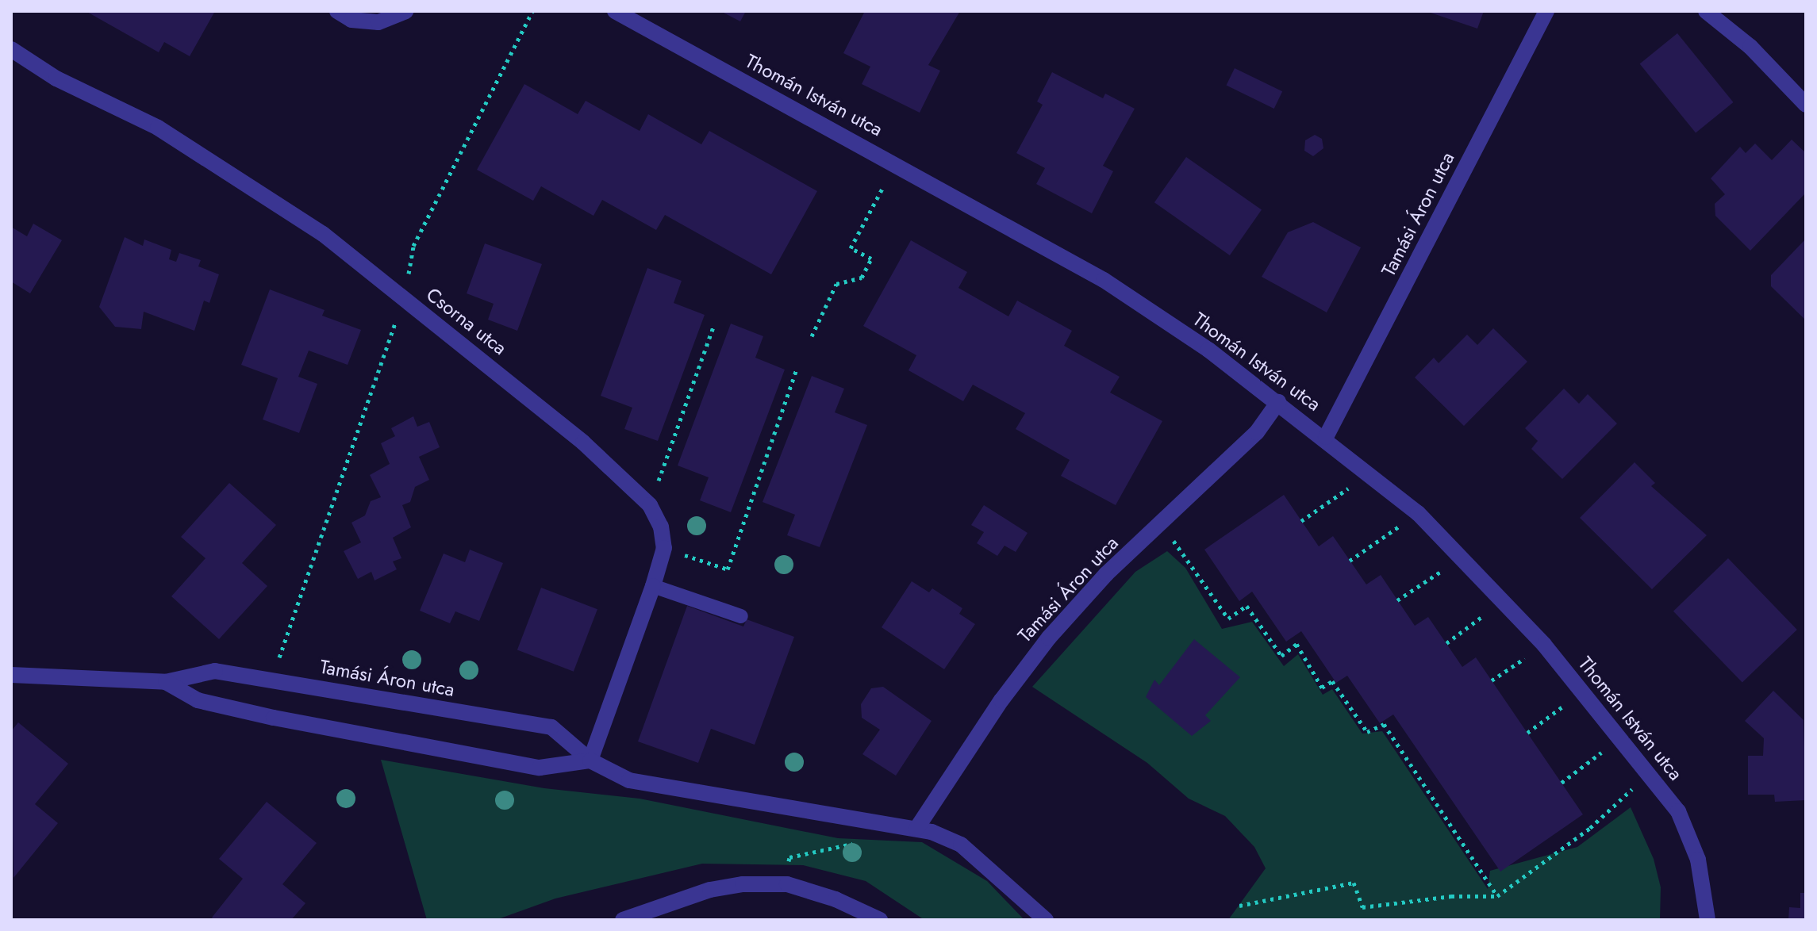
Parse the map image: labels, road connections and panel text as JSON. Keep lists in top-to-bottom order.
{
  "streets": {
    "street": ["Thomán István utca", "Tamási Áron utca", "Csorna utca"]
  },
  "crossings": [
    ["Thomán István utca", "Tamási Áron utca"],
    ["Tamási Áron utca", "Csorna utca"]
  ]
}
